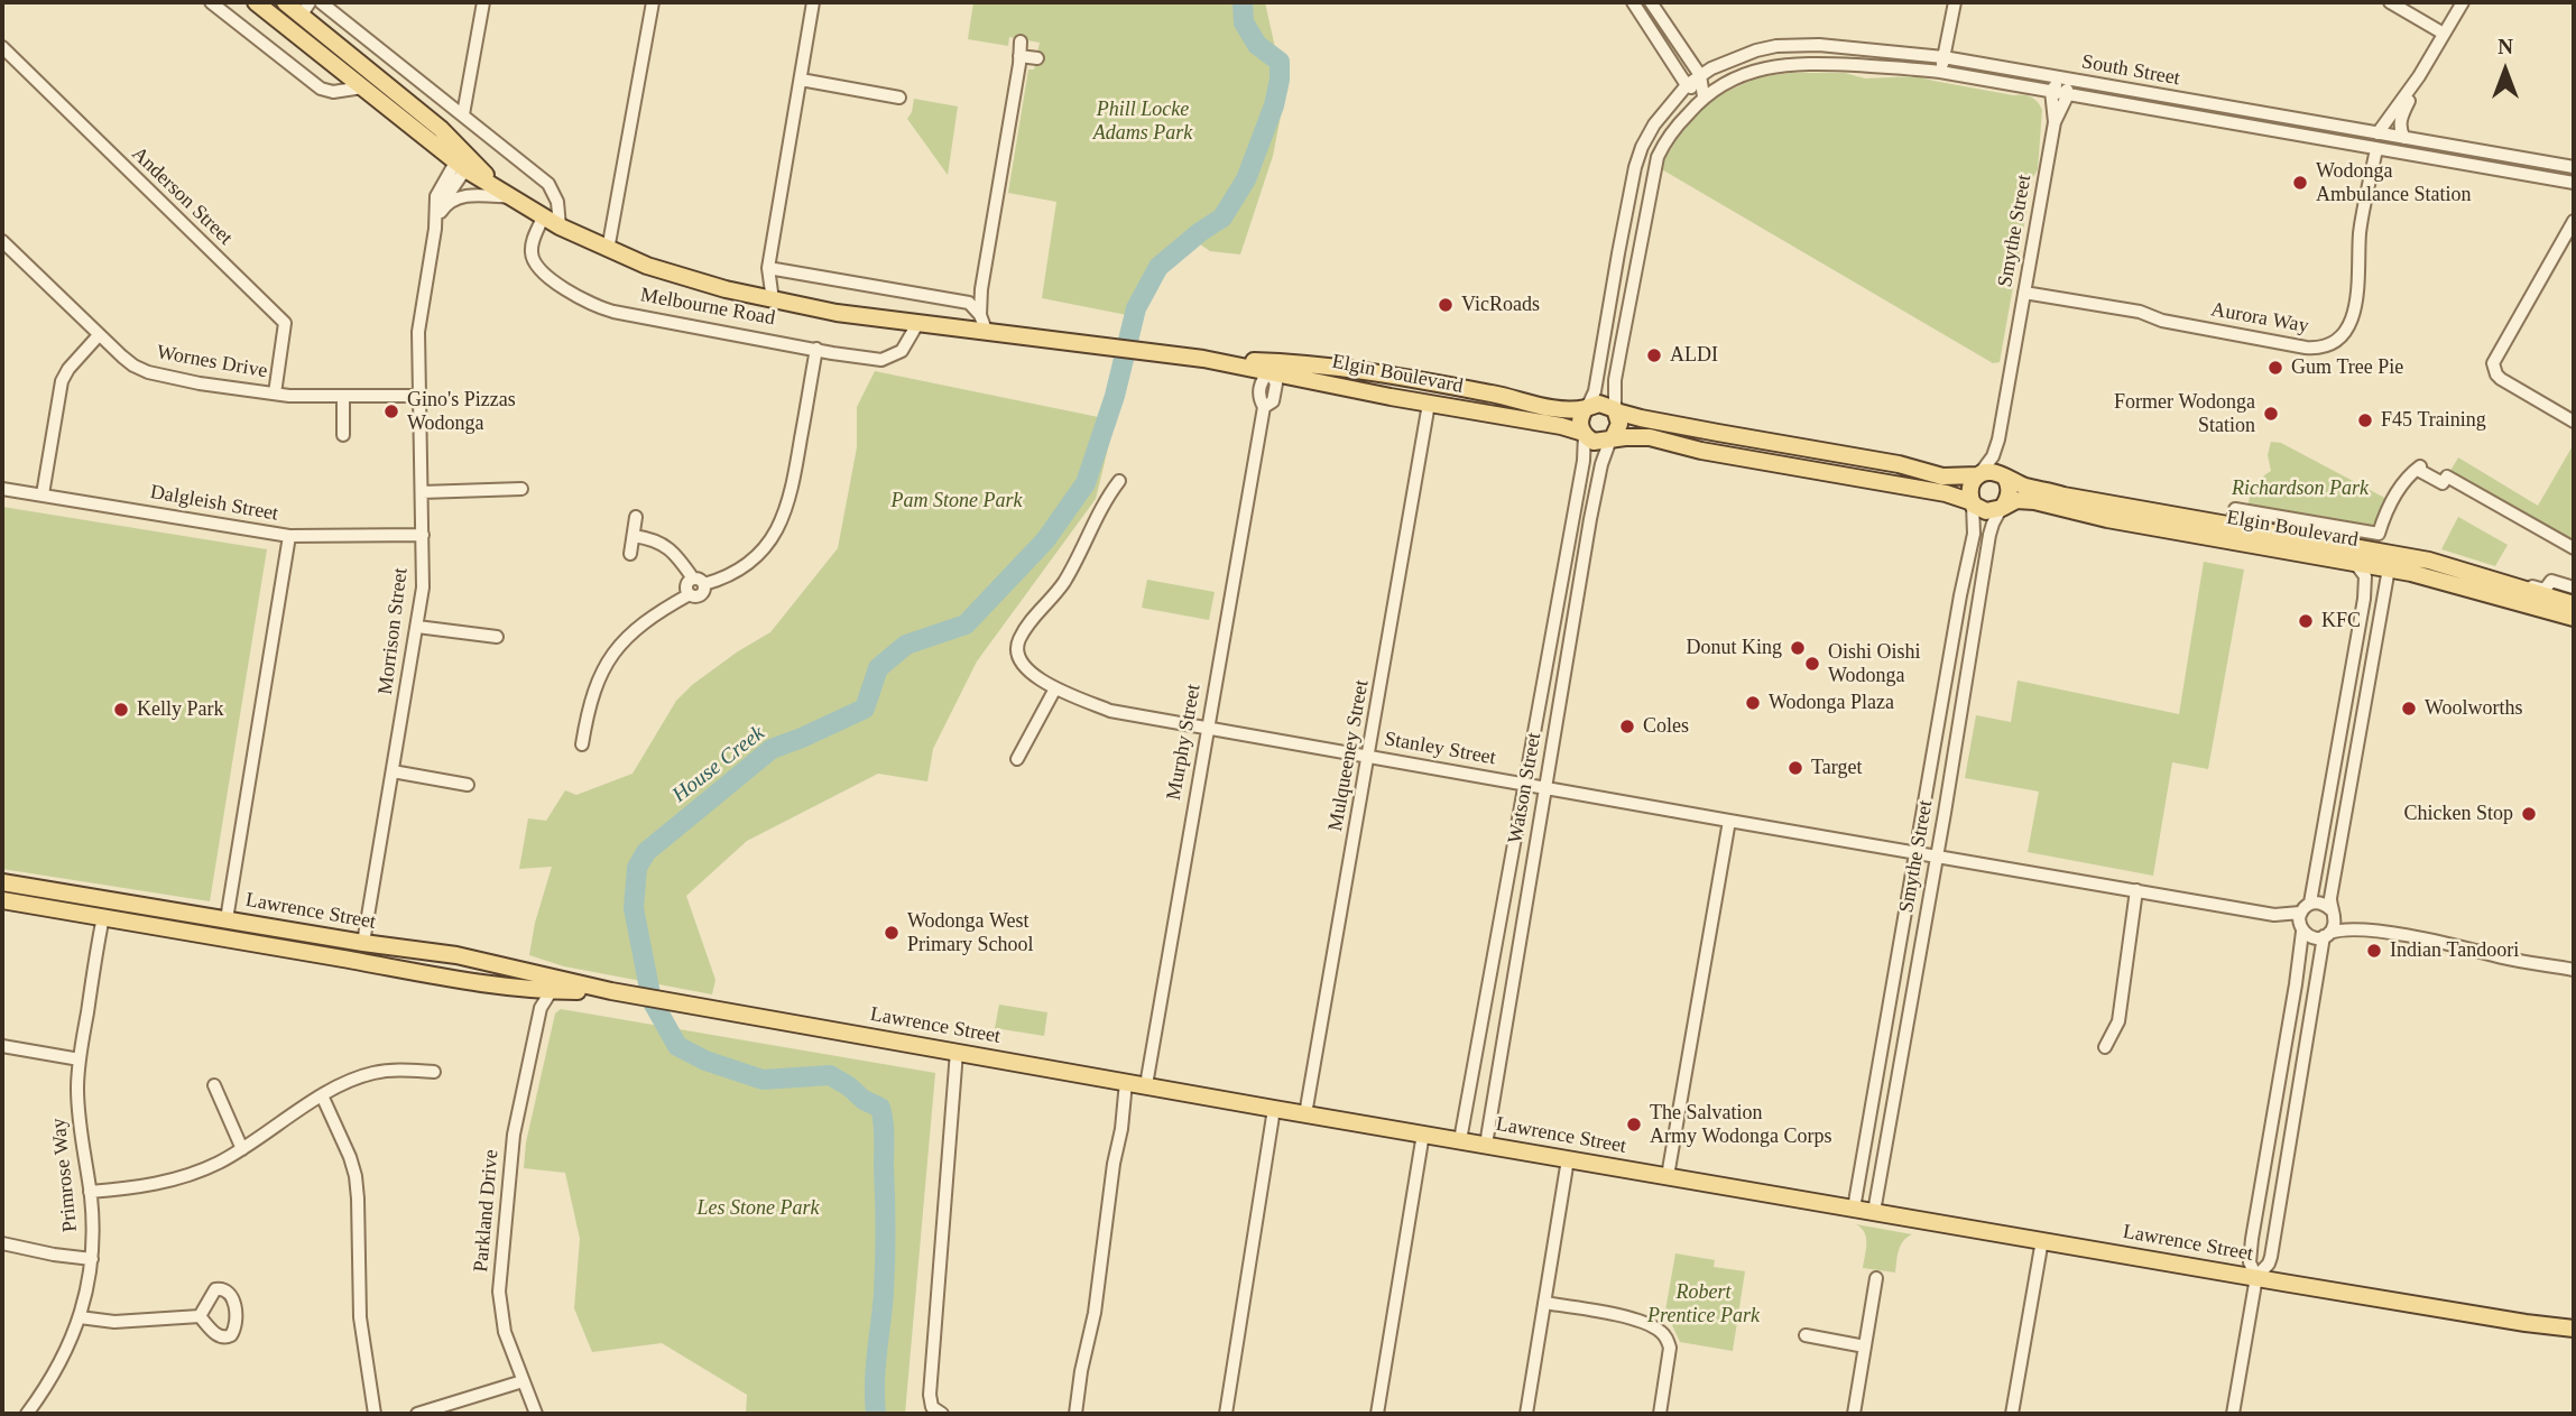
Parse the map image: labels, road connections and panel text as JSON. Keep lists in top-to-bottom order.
{
  "streets": {
    "main road": ["Melbourne Road", "Elgin Boulevard", "Lawrence Street"],
    "street": [
      "South Street",
      "Anderson Street",
      "Smythe Street",
      "Aurora Way",
      "Wornes Drive",
      "Dalgleish Street",
      "Morrison Street",
      "Murphy Street",
      "Stanley Street",
      "Mulqueeney Street",
      "Watson Street",
      "Primrose Way",
      "Parkland Drive"
    ]
  },
  "crossings": [
    ["South Street", "Smythe Street"],
    ["South Street", "Aurora Way"],
    ["Anderson Street", "Wornes Drive"],
    ["Smythe Street", "Aurora Way"],
    ["Smythe Street", "Elgin Boulevard"],
    ["Smythe Street", "Lawrence Street"],
    ["Melbourne Road", "Elgin Boulevard"],
    ["Melbourne Road", "Morrison Street"],
    ["Wornes Drive", "Morrison Street"],
    ["Elgin Boulevard", "Murphy Street"],
    ["Elgin Boulevard", "Mulqueeney Street"],
    ["Elgin Boulevard", "Watson Street"],
    ["Dalgleish Street", "Morrison Street"],
    ["Morrison Street", "Lawrence Street"],
    ["Murphy Street", "Stanley Street"],
    ["Murphy Street", "Lawrence Street"],
    ["Stanley Street", "Mulqueeney Street"],
    ["Stanley Street", "Watson Street"],
    ["Mulqueeney Street", "Lawrence Street"],
    ["Watson Street", "Lawrence Street"],
    ["Lawrence Street", "Primrose Way"],
    ["Lawrence Street", "Parkland Drive"]
  ],
  "water": ["House Creek"],
  "parks": [
    "Phill Locke Adams Park",
    "Richardson Park",
    "Pam Stone Park",
    "Les Stone Park",
    "Robert Prentice Park"
  ],
  "places": [
    "Wodonga Ambulance Station",
    "VicRoads",
    "ALDI",
    "Gum Tree Pie",
    "Gino's Pizzas Wodonga",
    "Former Wodonga Station",
    "F45 Training",
    "KFC",
    "Donut King",
    "Oishi Oishi Wodonga",
    "Wodonga Plaza",
    "Woolworths",
    "Kelly Park",
    "Coles",
    "Target",
    "Chicken Stop",
    "Wodonga West Primary School",
    "Indian Tandoori",
    "The Salvation Army Wodonga Corps"
  ],
  "north": "top"
}
